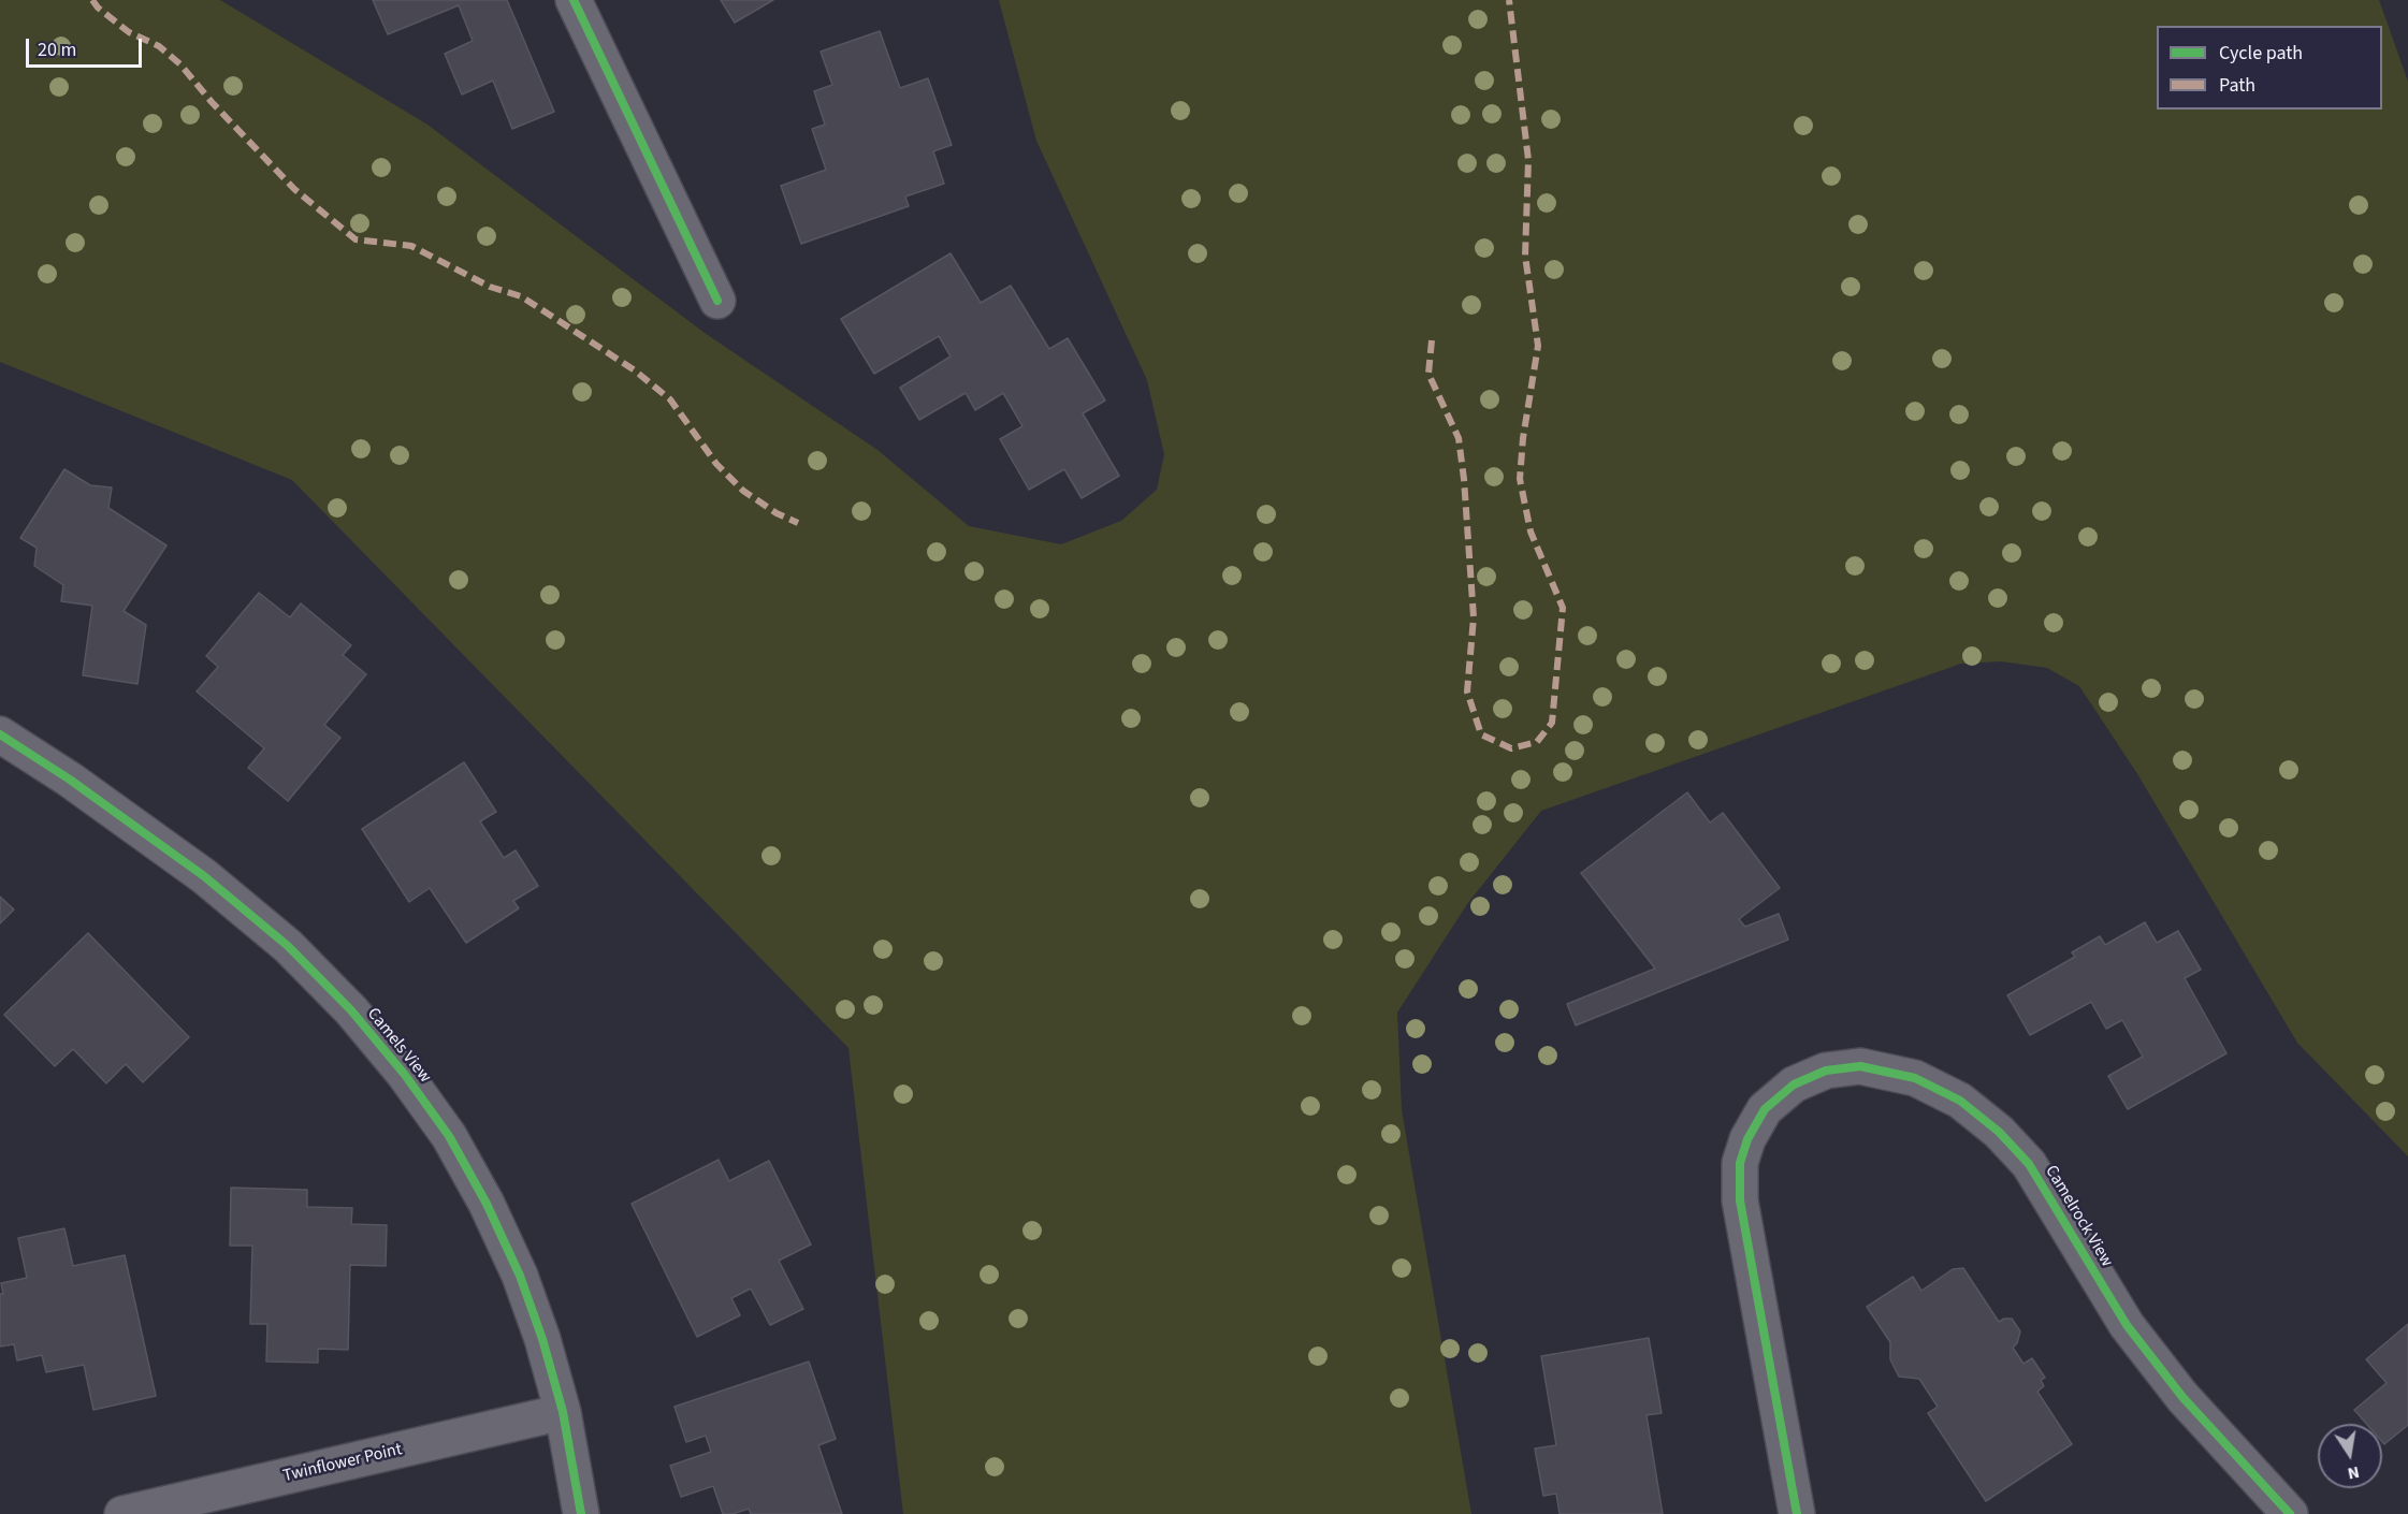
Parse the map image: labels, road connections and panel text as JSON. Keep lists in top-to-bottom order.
{
  "streets": {
    "street": ["Camels View", "Camelrock View", "Twinflower Point"]
  },
  "crossings": [
    ["Camels View", "Twinflower Point"]
  ],
  "legend": ["Cycle path", "Path"],
  "scale_bar": "20 m",
  "north": "bottom"
}
